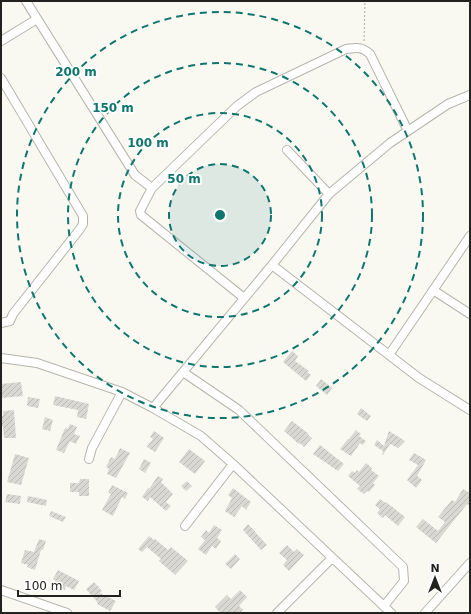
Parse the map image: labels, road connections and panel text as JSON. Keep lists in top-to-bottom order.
{
  "scale_bar": "100 m",
  "north": "top",
  "rings": [
    "200 m",
    "150 m",
    "100 m",
    "50 m"
  ]
}
